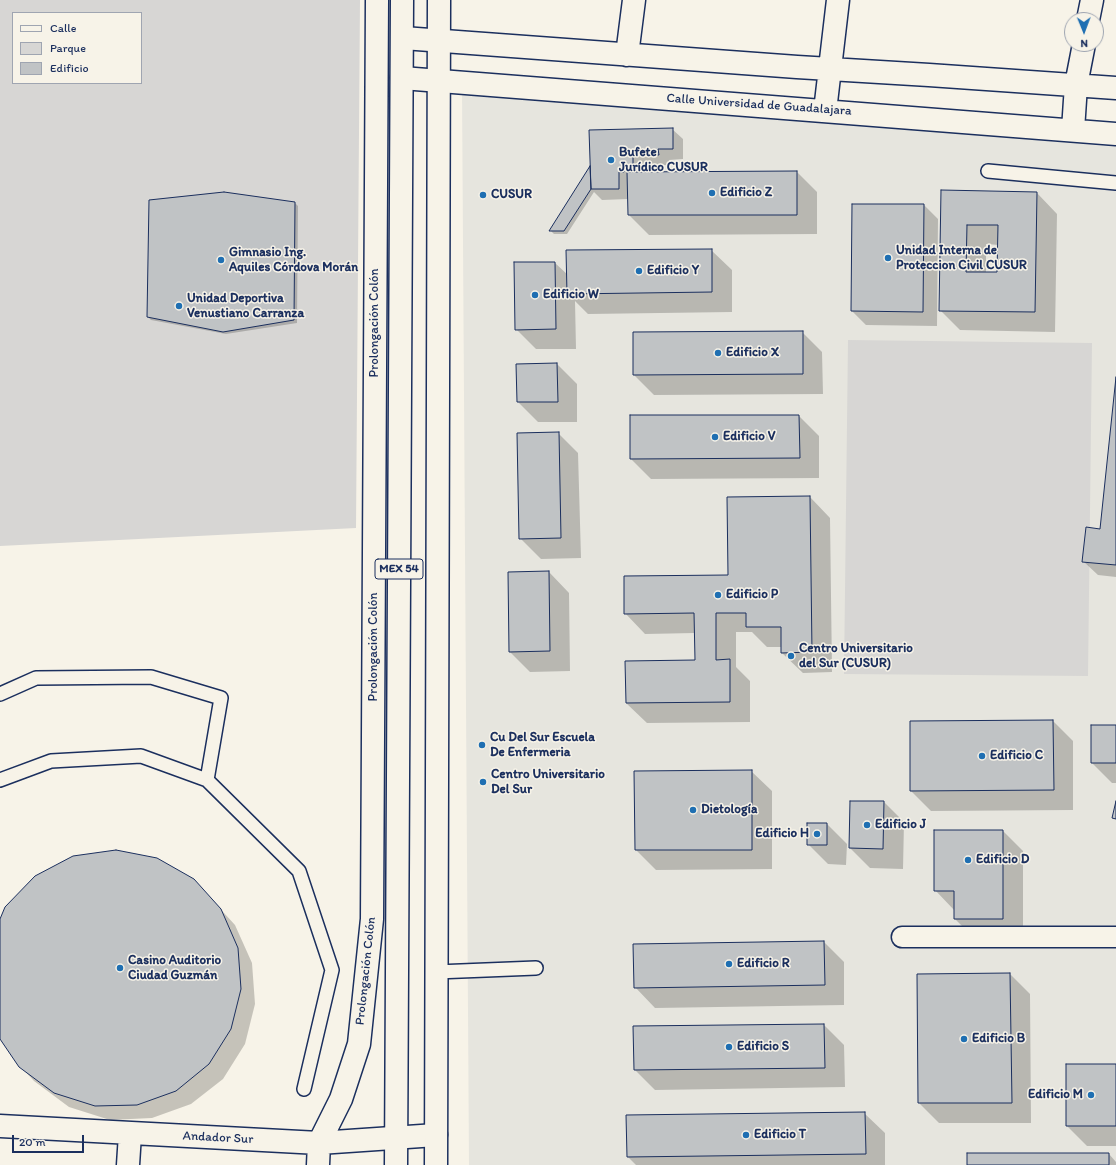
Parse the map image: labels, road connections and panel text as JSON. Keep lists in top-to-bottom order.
{
  "streets": {
    "street": [
      "Calle Universidad de Guadalajara",
      "Prolongación Colón",
      "MEX 54",
      "Andador Sur"
    ]
  },
  "crossings": [
    ["Calle Universidad de Guadalajara", "Prolongación Colón"],
    ["Calle Universidad de Guadalajara", "MEX 54"],
    ["Prolongación Colón", "Andador Sur"],
    ["MEX 54", "Andador Sur"]
  ],
  "places": [
    "Bufete Jurídico CUSUR",
    "Edificio Z",
    "CUSUR",
    "Unidad Interna de Proteccion Civil CUSUR",
    "Gimnasio Ing. Aquiles Córdova Morán",
    "Edificio Y",
    "Edificio W",
    "Unidad Deportiva Venustiano Carranza",
    "Edificio X",
    "Edificio V",
    "Edificio P",
    "Centro Universitario del Sur (CUSUR)",
    "Cu Del Sur Escuela De Enfermeria",
    "Edificio C",
    "Centro Universitario Del Sur",
    "Dietología",
    "Edificio J",
    "Edificio H",
    "Edificio D",
    "Edificio R",
    "Casino Auditorio Ciudad Guzmán",
    "Edificio B",
    "Edificio S",
    "Edificio M",
    "Edificio T"
  ],
  "legend": ["Calle", "Parque", "Edificio"],
  "scale_bar": "20 m",
  "north": "bottom"
}
